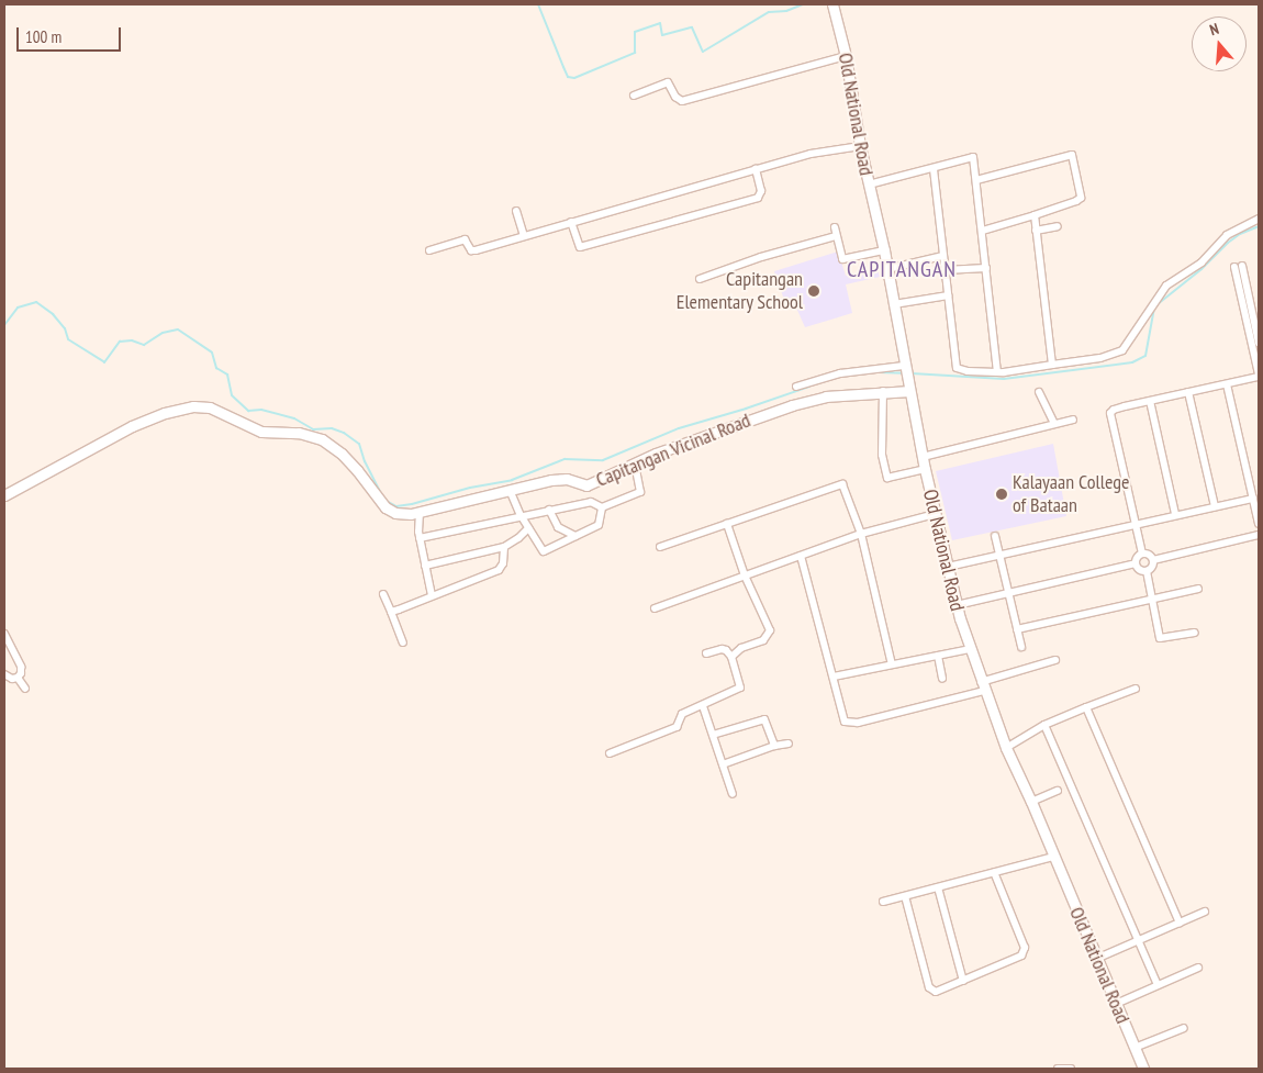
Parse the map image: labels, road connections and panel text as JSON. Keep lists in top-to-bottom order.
{
  "streets": {
    "main road": ["Old National Road", "Capitangan Vicinal Road"]
  },
  "crossings": [
    ["Old National Road", "Capitangan Vicinal Road"]
  ],
  "districts": ["CAPITANGAN"],
  "places": ["Capitangan Elementary School", "Kalayaan College of Bataan"],
  "scale_bar": "100 m",
  "north": "top"
}
